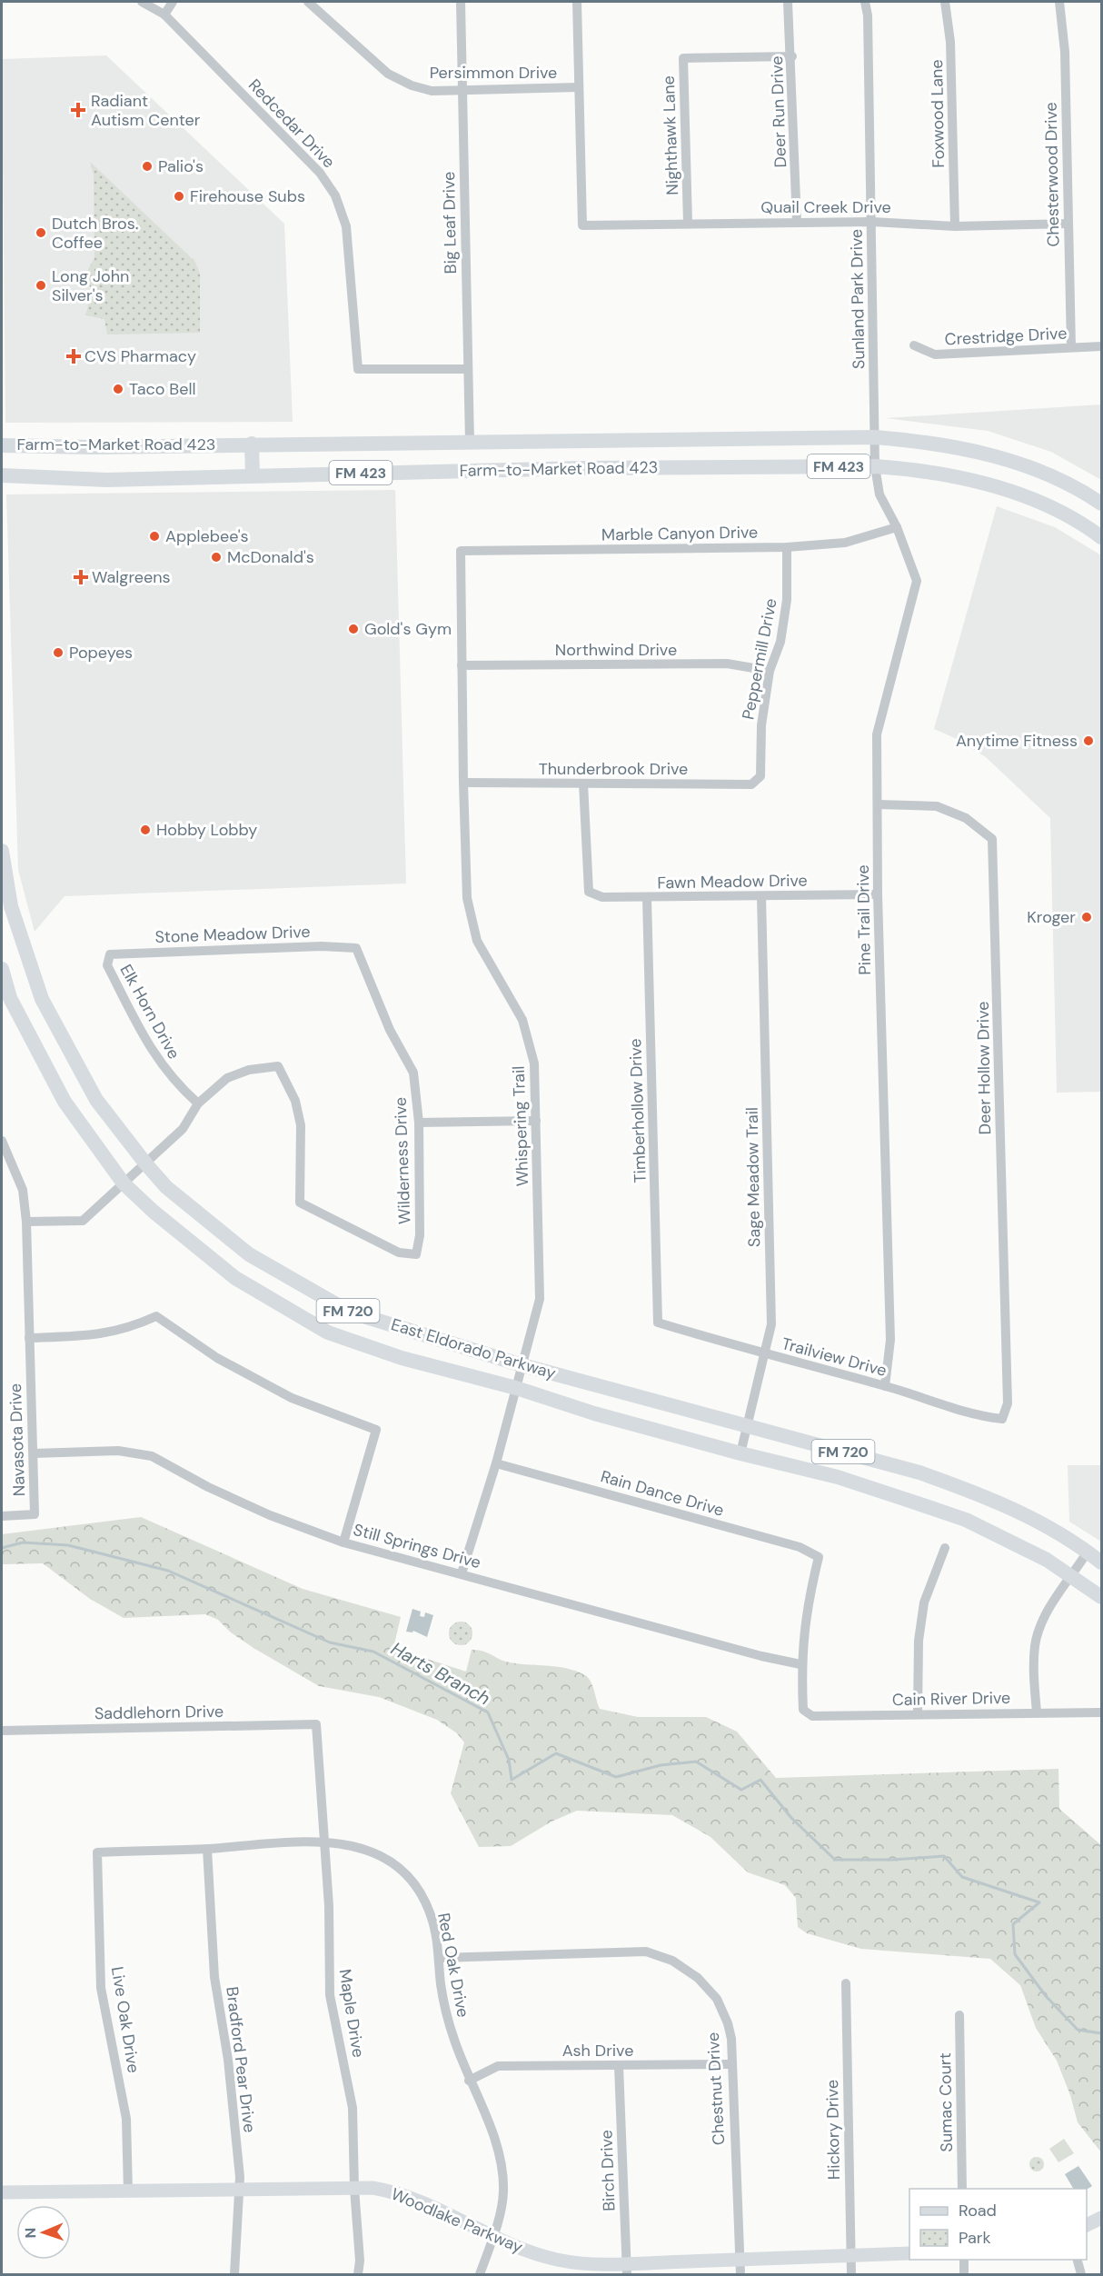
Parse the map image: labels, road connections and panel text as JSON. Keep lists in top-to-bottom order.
{
  "streets": {
    "main road": [
      "Farm-to-Market Road 423",
      "FM 423",
      "FM 720",
      "East Eldorado Parkway"
    ],
    "street": [
      "Persimmon Drive",
      "Deer Run Drive",
      "Foxwood Lane",
      "Redcedar Drive",
      "Nighthawk Lane",
      "Chesterwood Drive",
      "Quail Creek Drive",
      "Big Leaf Drive",
      "Sunland Park Drive",
      "Crestridge Drive",
      "Marble Canyon Drive",
      "Northwind Drive",
      "Peppermill Drive",
      "Thunderbrook Drive",
      "Fawn Meadow Drive",
      "Pine Trail Drive",
      "Stone Meadow Drive",
      "Elk Horn Drive",
      "Deer Hollow Drive",
      "Timberhollow Drive",
      "Whispering Trail",
      "Wilderness Drive",
      "Sage Meadow Trail",
      "Trailview Drive",
      "Navasota Drive",
      "Rain Dance Drive",
      "Still Springs Drive",
      "Cain River Drive",
      "Saddlehorn Drive",
      "Red Oak Drive",
      "Maple Drive",
      "Live Oak Drive",
      "Ash Drive",
      "Bradford Pear Drive",
      "Chestnut Drive",
      "Sumac Court",
      "Hickory Drive",
      "Birch Drive",
      "Woodlake Parkway"
    ]
  },
  "crossings": [
    ["Persimmon Drive", "Quail Creek Drive"],
    ["Persimmon Drive", "Big Leaf Drive"],
    ["Deer Run Drive", "Nighthawk Lane"],
    ["Deer Run Drive", "Quail Creek Drive"],
    ["Foxwood Lane", "Quail Creek Drive"],
    ["Redcedar Drive", "Big Leaf Drive"],
    ["Nighthawk Lane", "Quail Creek Drive"],
    ["Chesterwood Drive", "Quail Creek Drive"],
    ["Chesterwood Drive", "Crestridge Drive"],
    ["Quail Creek Drive", "Sunland Park Drive"],
    ["Big Leaf Drive", "Farm-to-Market Road 423"],
    ["Sunland Park Drive", "Farm-to-Market Road 423"],
    ["Sunland Park Drive", "Pine Trail Drive"],
    ["Farm-to-Market Road 423", "Pine Trail Drive"],
    ["Marble Canyon Drive", "Peppermill Drive"],
    ["Marble Canyon Drive", "Pine Trail Drive"],
    ["Marble Canyon Drive", "Whispering Trail"],
    ["Northwind Drive", "Peppermill Drive"],
    ["Northwind Drive", "Whispering Trail"],
    ["Peppermill Drive", "Thunderbrook Drive"],
    ["Thunderbrook Drive", "Fawn Meadow Drive"],
    ["Thunderbrook Drive", "Whispering Trail"],
    ["Fawn Meadow Drive", "Pine Trail Drive"],
    ["Fawn Meadow Drive", "Timberhollow Drive"],
    ["Fawn Meadow Drive", "Sage Meadow Trail"],
    ["Pine Trail Drive", "Deer Hollow Drive"],
    ["Pine Trail Drive", "Trailview Drive"],
    ["Stone Meadow Drive", "Elk Horn Drive"],
    ["Stone Meadow Drive", "Wilderness Drive"],
    ["Elk Horn Drive", "Wilderness Drive"],
    ["Deer Hollow Drive", "Trailview Drive"],
    ["Timberhollow Drive", "Trailview Drive"],
    ["Whispering Trail", "East Eldorado Parkway"],
    ["Whispering Trail", "Rain Dance Drive"],
    ["Whispering Trail", "Still Springs Drive"],
    ["Sage Meadow Trail", "East Eldorado Parkway"],
    ["Sage Meadow Trail", "Trailview Drive"],
    ["Navasota Drive", "Still Springs Drive"],
    ["Rain Dance Drive", "Still Springs Drive"],
    ["Rain Dance Drive", "Cain River Drive"],
    ["Still Springs Drive", "Cain River Drive"],
    ["Saddlehorn Drive", "Maple Drive"],
    ["Red Oak Drive", "Maple Drive"],
    ["Red Oak Drive", "Live Oak Drive"],
    ["Red Oak Drive", "Ash Drive"],
    ["Red Oak Drive", "Bradford Pear Drive"],
    ["Red Oak Drive", "Chestnut Drive"],
    ["Red Oak Drive", "Woodlake Parkway"],
    ["Maple Drive", "Woodlake Parkway"],
    ["Live Oak Drive", "Woodlake Parkway"],
    ["Ash Drive", "Chestnut Drive"],
    ["Ash Drive", "Birch Drive"],
    ["Bradford Pear Drive", "Woodlake Parkway"],
    ["Chestnut Drive", "Woodlake Parkway"],
    ["Hickory Drive", "Woodlake Parkway"],
    ["Birch Drive", "Woodlake Parkway"]
  ],
  "water": ["Harts Branch"],
  "places": {
    "health": ["Radiant Autism Center", "CVS Pharmacy", "Walgreens"],
    "other": [
      "Palio's",
      "Firehouse Subs",
      "Dutch Bros. Coffee",
      "Long John Silver's",
      "Taco Bell",
      "Applebee's",
      "McDonald's",
      "Gold's Gym",
      "Popeyes",
      "Anytime Fitness",
      "Hobby Lobby",
      "Kroger"
    ]
  },
  "legend": ["Road", "Park"],
  "north": "left"
}
